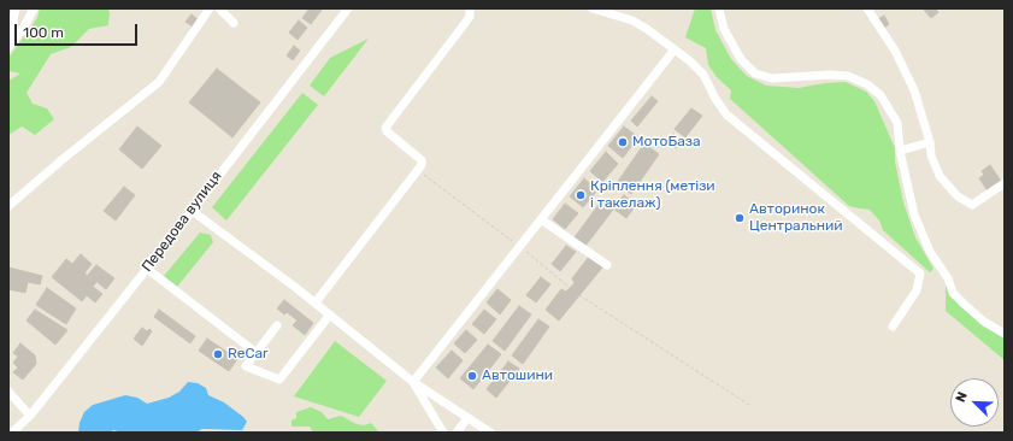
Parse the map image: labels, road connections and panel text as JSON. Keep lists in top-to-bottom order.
{
  "streets": {
    "street": ["Передова вулиця"]
  },
  "places": [
    "МотоБаза",
    "Кріплення (метізи і такелаж)",
    "Авторинок Центральний",
    "ReCar",
    "Автошини"
  ],
  "scale_bar": "100 m",
  "north": "top left"
}
